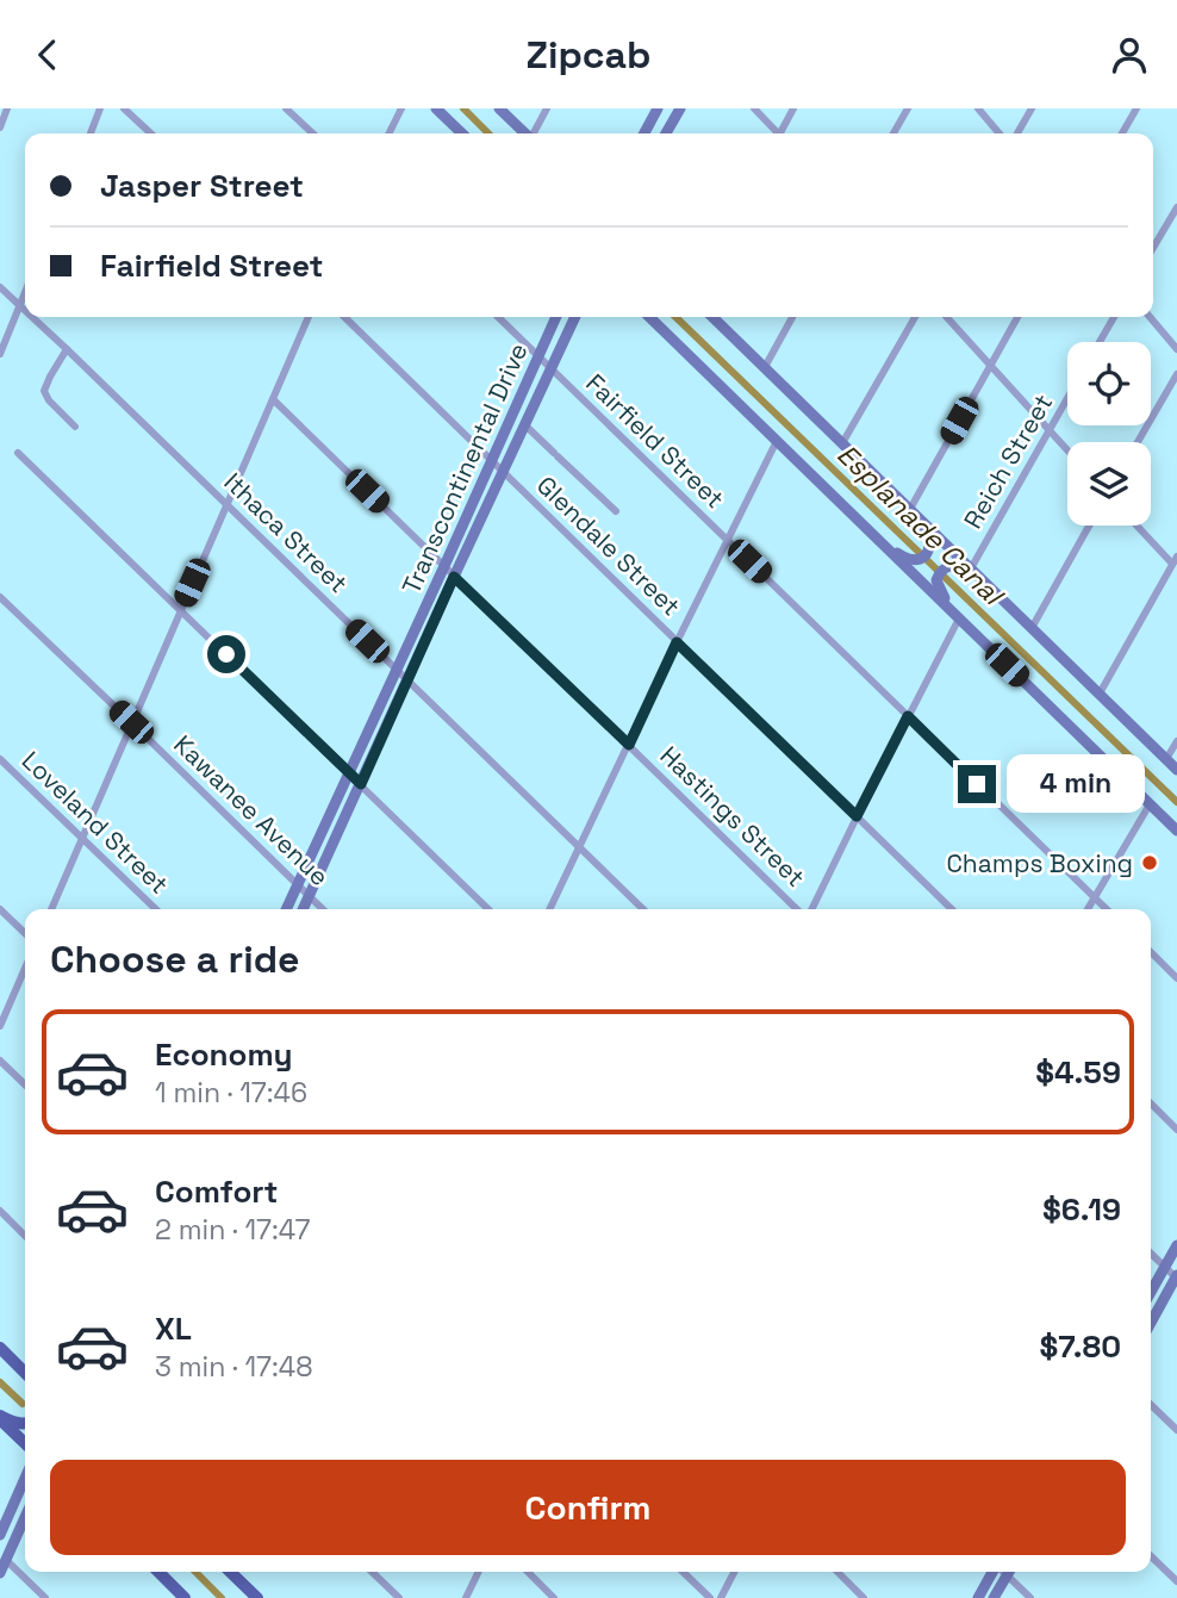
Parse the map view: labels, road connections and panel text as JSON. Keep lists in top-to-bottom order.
{
  "streets": {
    "main road": ["Transcontinental Drive"],
    "street": [
      "Fairfield Street",
      "Reich Street",
      "Ithaca Street",
      "Glendale Street",
      "Kawanee Avenue",
      "Hastings Street",
      "Loveland Street"
    ]
  },
  "crossings": [
    ["Fairfield Street", "Transcontinental Drive"],
    ["Transcontinental Drive", "Ithaca Street"],
    ["Transcontinental Drive", "Glendale Street"],
    ["Transcontinental Drive", "Kawanee Avenue"],
    ["Transcontinental Drive", "Hastings Street"]
  ],
  "water": ["Esplanade Canal"],
  "places": ["Champs Boxing"],
  "page": {
    "header": "Zipcab",
    "banner": ["Jasper Street", "Fairfield Street"],
    "bubble": "4 min",
    "heading": "Choose a ride",
    "list": [
      {
        "name": "Economy",
        "note": "1 min · 17:46",
        "value": "$4.59"
      },
      {
        "name": "Comfort",
        "note": "2 min · 17:47",
        "value": "$6.19"
      },
      {
        "name": "XL",
        "note": "3 min · 17:48",
        "value": "$7.80"
      }
    ],
    "buttons": "Confirm"
  }
}
